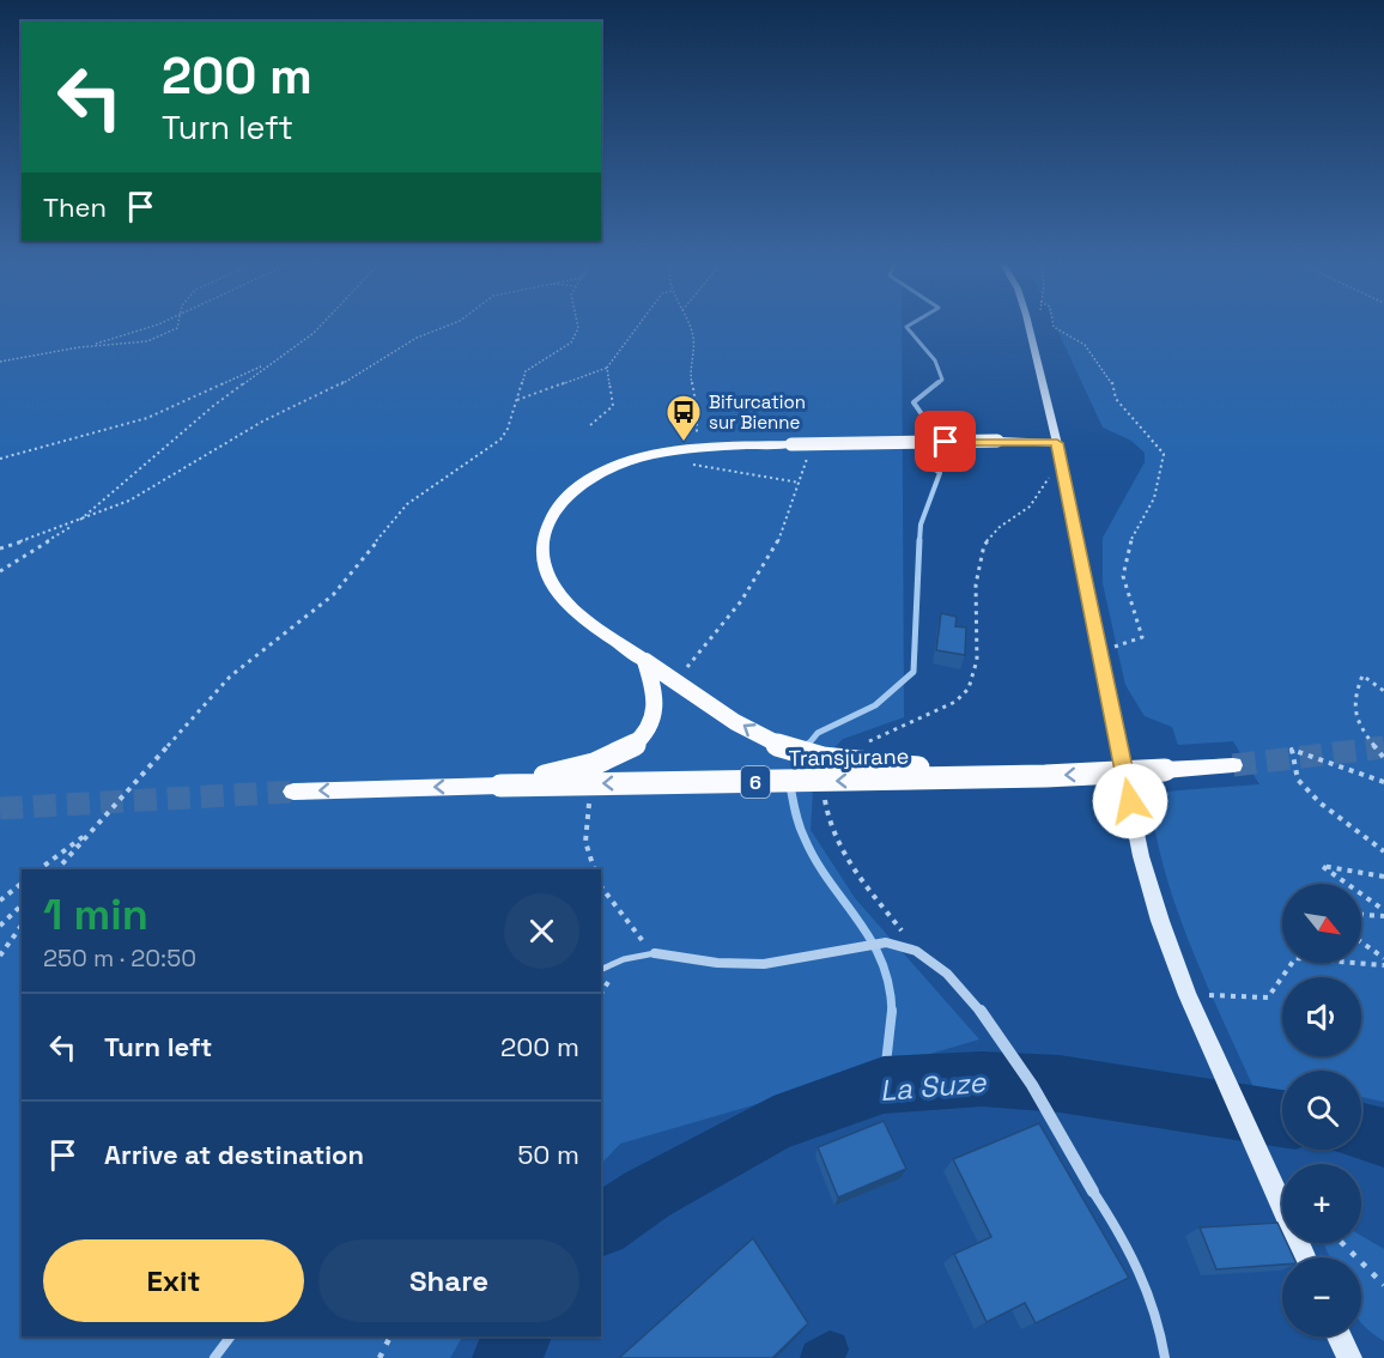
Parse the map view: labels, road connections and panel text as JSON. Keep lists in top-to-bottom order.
{
  "streets": {
    "main road": ["Transjurane", "6"]
  },
  "water": ["La Suze"],
  "places": {
    "bus stop": ["Bifurcation sur Bienne"]
  },
  "north": "bottom right",
  "page": {
    "turn": ["200 m", "Turn left"],
    "then": "Then",
    "heading": ["1 min", "250 m · 20:50"],
    "map_buttons": ["+", "−"],
    "list": [
      {
        "name": "Turn left",
        "value": "200 m"
      },
      {
        "name": "Arrive at destination",
        "value": "50 m"
      }
    ],
    "buttons": ["Exit", "Share"]
  }
}
